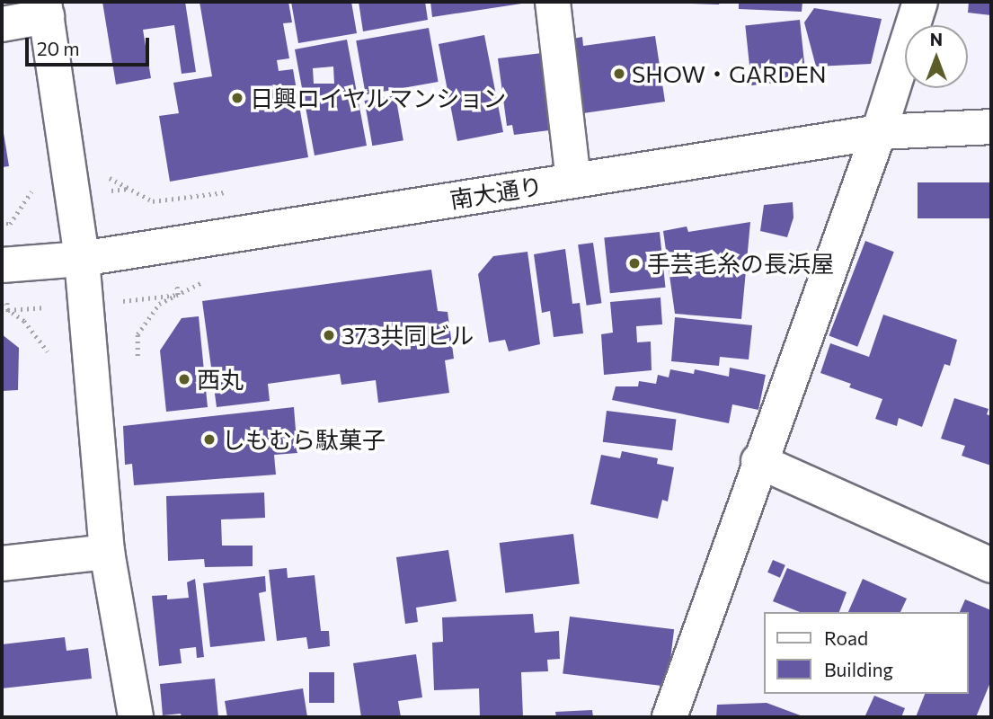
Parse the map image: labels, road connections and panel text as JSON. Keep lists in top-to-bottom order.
{
  "streets": {
    "street": ["南大通り"]
  },
  "places": [
    "SHOW・GARDEN",
    "日興ロイヤルマンション",
    "手芸毛糸の長浜屋",
    "373共同ビル",
    "西丸",
    "しもむら駄菓子"
  ],
  "legend": ["Road", "Building"],
  "scale_bar": "20 m",
  "north": "top"
}
